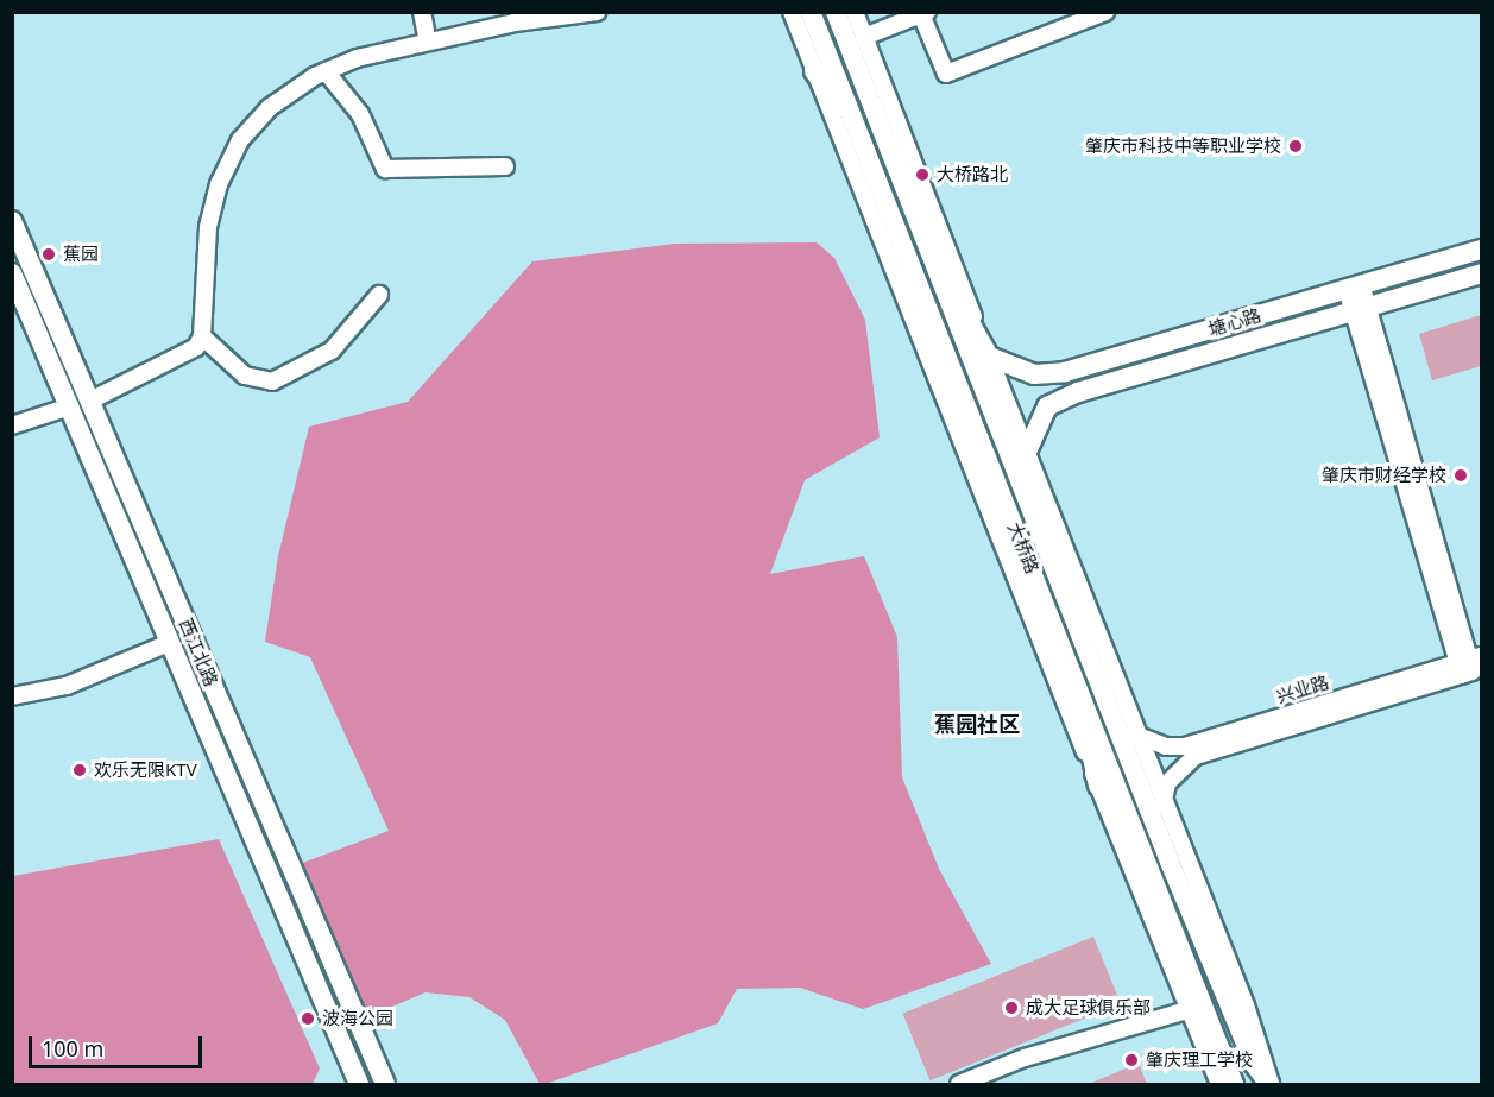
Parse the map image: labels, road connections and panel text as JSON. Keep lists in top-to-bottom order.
{
  "streets": {
    "main road": ["塘心路", "大桥路", "西江北路"],
    "street": ["兴业路"]
  },
  "districts": ["蕉园社区"],
  "places": [
    "肇庆市科技中等职业学校",
    "大桥路北",
    "蕉园",
    "肇庆市财经学校",
    "欢乐无限KTV",
    "成大足球俱乐部",
    "波海公园",
    "肇庆理工学校"
  ],
  "scale_bar": "100 m"
}
